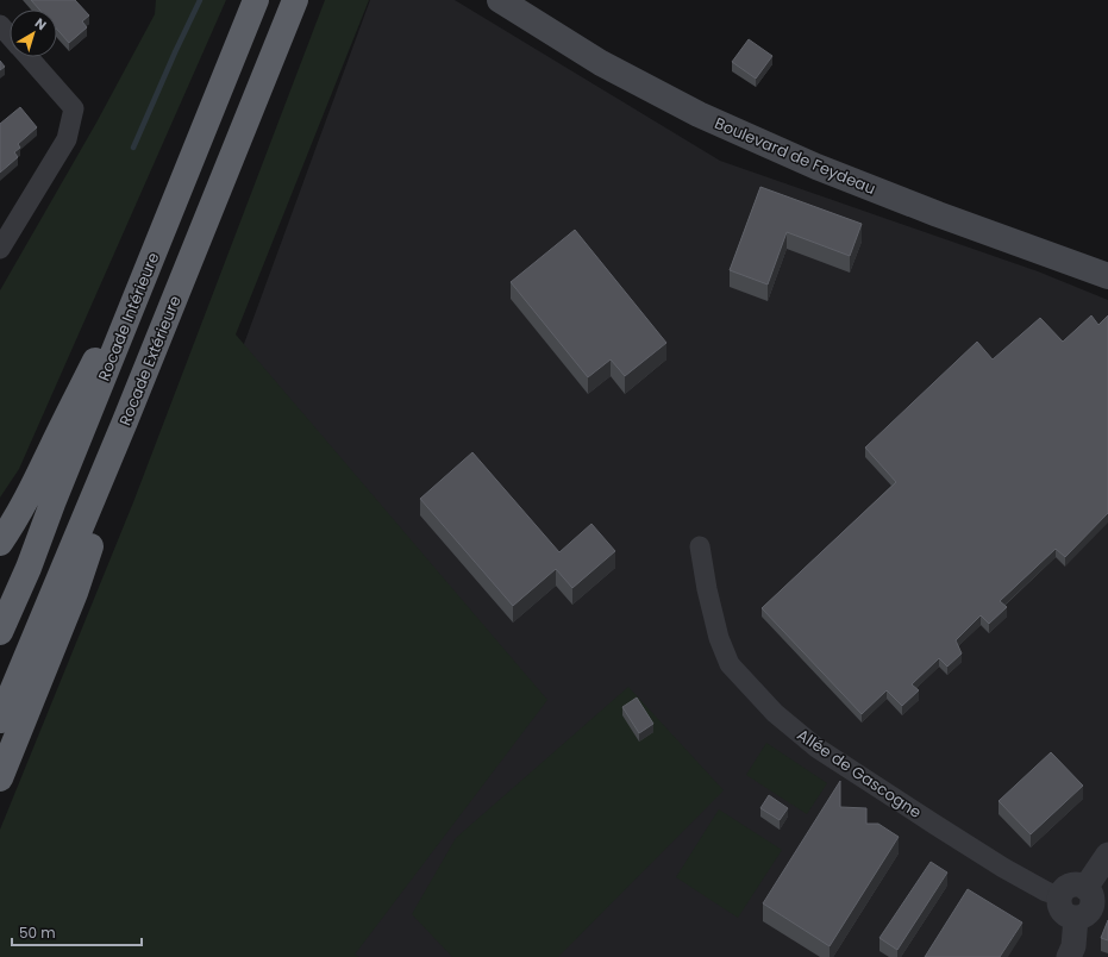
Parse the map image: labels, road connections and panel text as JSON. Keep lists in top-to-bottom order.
{
  "streets": {
    "highway": ["Rocade Intérieure", "Rocade Extérieure"],
    "main road": ["Boulevard de Feydeau"],
    "street": ["Allée de Gascogne"]
  },
  "scale_bar": "50 m",
  "north": "top right"
}
